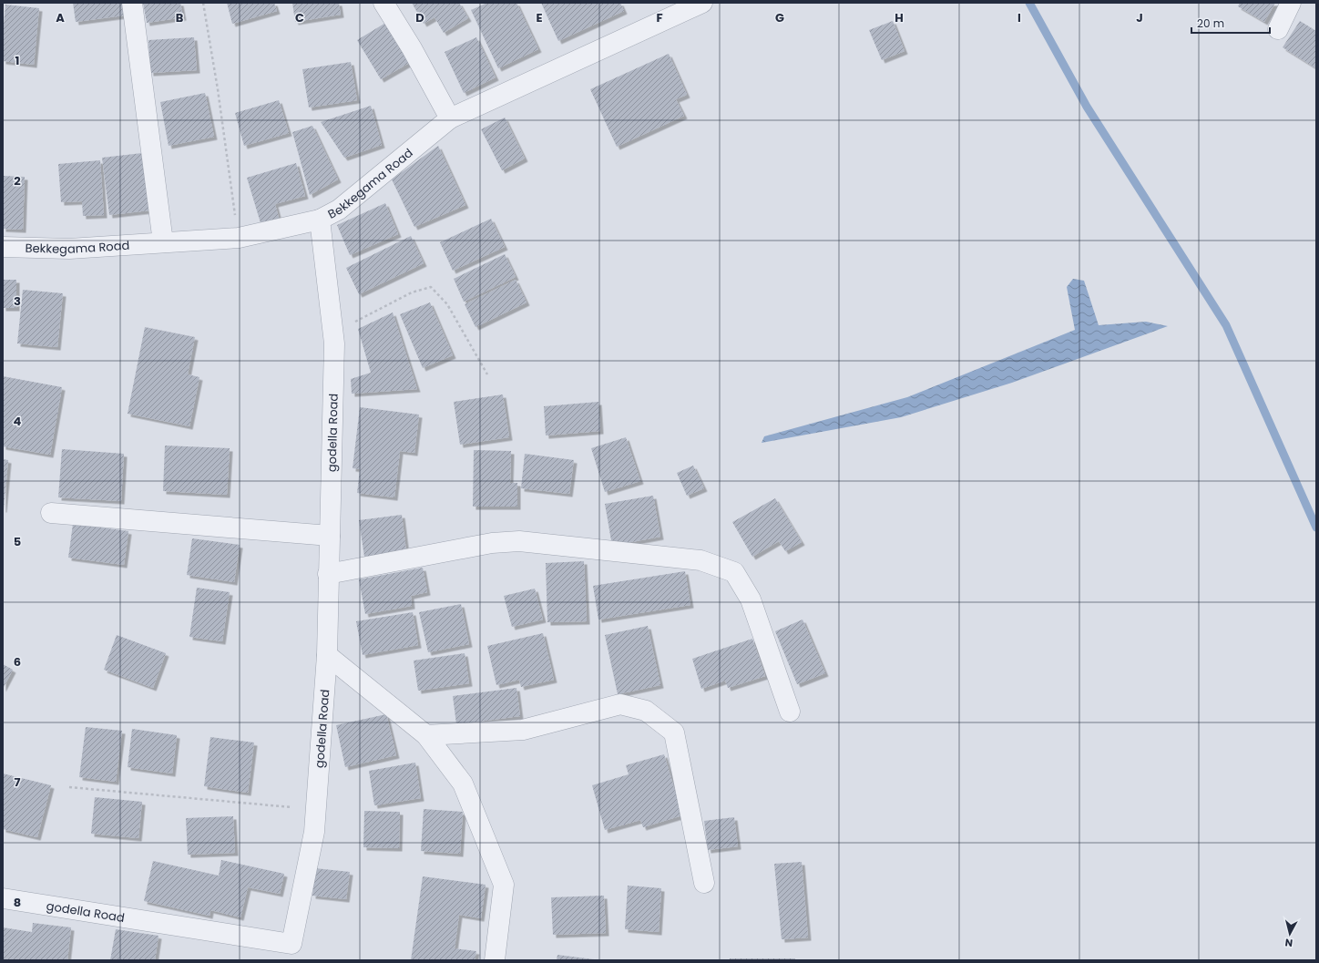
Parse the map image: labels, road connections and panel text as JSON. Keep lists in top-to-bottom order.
{
  "streets": {
    "street": ["Bekkegama Road", "godella Road"]
  },
  "crossings": [
    ["Bekkegama Road", "godella Road"]
  ],
  "scale_bar": "20 m",
  "north": "bottom",
  "grid": {
    "columns": [
      "A",
      "B",
      "C",
      "D",
      "E",
      "F",
      "G",
      "H",
      "I",
      "J"
    ],
    "rows": [
      "1",
      "2",
      "3",
      "4",
      "5",
      "6",
      "7",
      "8"
    ]
  }
}
